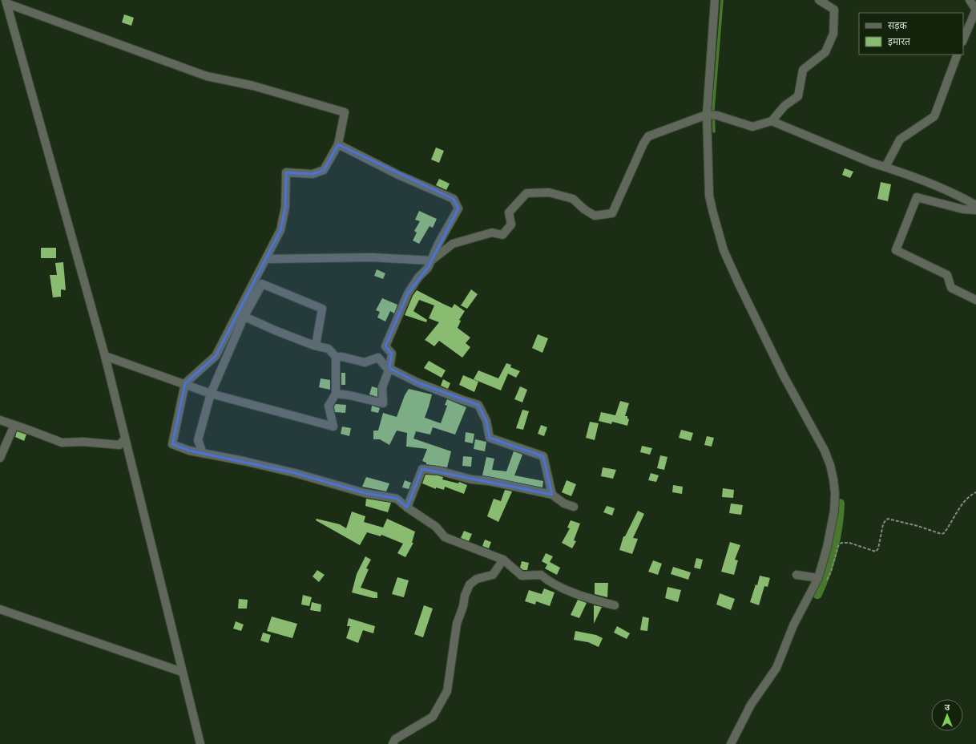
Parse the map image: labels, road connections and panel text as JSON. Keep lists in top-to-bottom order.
{
  "legend": ["सड़क", "इमारत"],
  "north": "top"
}
